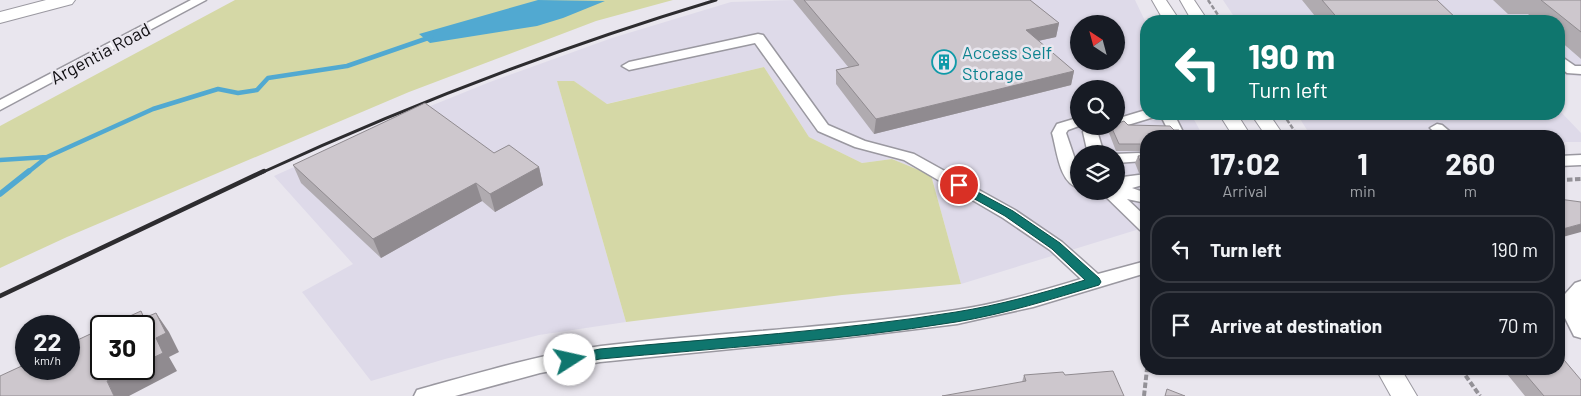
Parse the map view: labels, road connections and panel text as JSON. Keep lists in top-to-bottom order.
{
  "streets": {
    "street": ["Argentia Road"]
  },
  "places": {
    "building": ["Access Self Storage"]
  },
  "north": "top left",
  "page": {
    "turn": ["190 m", "Turn left"],
    "eta": [
      "17:02",
      "Arrival",
      "1",
      "min",
      "260",
      "m"
    ],
    "list": [
      {
        "name": "Turn left",
        "value": "190 m"
      },
      {
        "name": "Arrive at destination",
        "value": "70 m"
      }
    ],
    "speed": "22 km/h",
    "limit": "30"
  }
}
